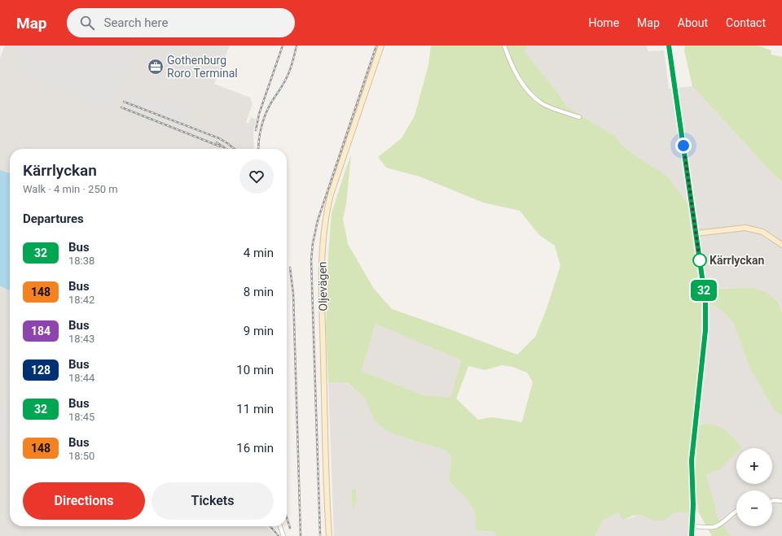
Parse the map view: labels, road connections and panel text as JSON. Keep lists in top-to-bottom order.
{
  "streets": {
    "street": ["Oljevägen"]
  },
  "places": {
    "office": ["Gothenburg Roro Terminal"],
    "other": ["Kärrlyckan"]
  },
  "lines": ["bus line 32"],
  "page": {
    "header": "Map",
    "search": "Search here",
    "nav": [
      "Home",
      "Map",
      "About",
      "Contact"
    ],
    "on_map": "32",
    "heading": [
      ["Kärrlyckan", "Walk · 4 min · 250 m"],
      "Departures"
    ],
    "list": [
      {
        "mark": "32",
        "name": "Bus",
        "note": "18:38",
        "value": "4 min"
      },
      {
        "mark": "148",
        "name": "Bus",
        "note": "18:42",
        "value": "8 min"
      },
      {
        "mark": "184",
        "name": "Bus",
        "note": "18:43",
        "value": "9 min"
      },
      {
        "mark": "128",
        "name": "Bus",
        "note": "18:44",
        "value": "10 min"
      },
      {
        "mark": "32",
        "name": "Bus",
        "note": "18:45",
        "value": "11 min"
      },
      {
        "mark": "148",
        "name": "Bus",
        "note": "18:50",
        "value": "16 min"
      }
    ],
    "map_buttons": ["+", "−"],
    "buttons": ["Directions", "Tickets"]
  }
}
